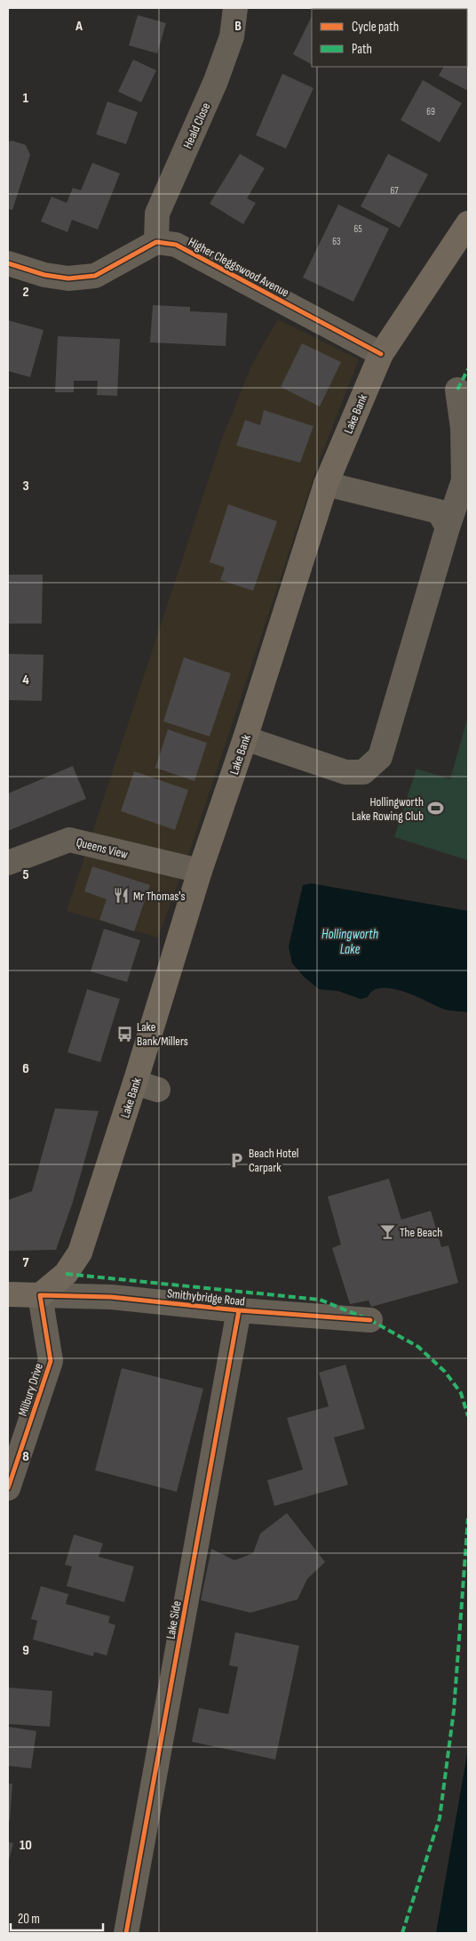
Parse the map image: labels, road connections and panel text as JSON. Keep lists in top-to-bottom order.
{
  "streets": {
    "main road": ["Lake Bank", "Smithybridge Road"],
    "street": [
      "Heald Close",
      "Higher Cleggswood Avenue",
      "Queens View",
      "Milbury Drive",
      "Lake Side"
    ]
  },
  "crossings": [
    ["Heald Close", "Higher Cleggswood Avenue"],
    ["Higher Cleggswood Avenue", "Lake Bank"],
    ["Lake Bank", "Queens View"],
    ["Lake Bank", "Smithybridge Road"],
    ["Lake Bank", "Milbury Drive"],
    ["Smithybridge Road", "Milbury Drive"],
    ["Smithybridge Road", "Lake Side"]
  ],
  "water": ["Hollingworth Lake"],
  "places": {
    "sports": ["Hollingworth Lake Rowing Club"],
    "restaurant": ["Mr Thomas's"],
    "bus stop": ["Lake Bank/Millers"],
    "parking": ["Beach Hotel Carpark"],
    "bar": ["The Beach"]
  },
  "house_numbers": [
    "69",
    "67",
    "65",
    "63"
  ],
  "legend": ["Cycle path", "Path"],
  "scale_bar": "20 m",
  "grid": {
    "columns": ["A", "B"],
    "rows": [
      "1",
      "2",
      "3",
      "4",
      "5",
      "6",
      "7",
      "8",
      "9",
      "10"
    ]
  }
}
